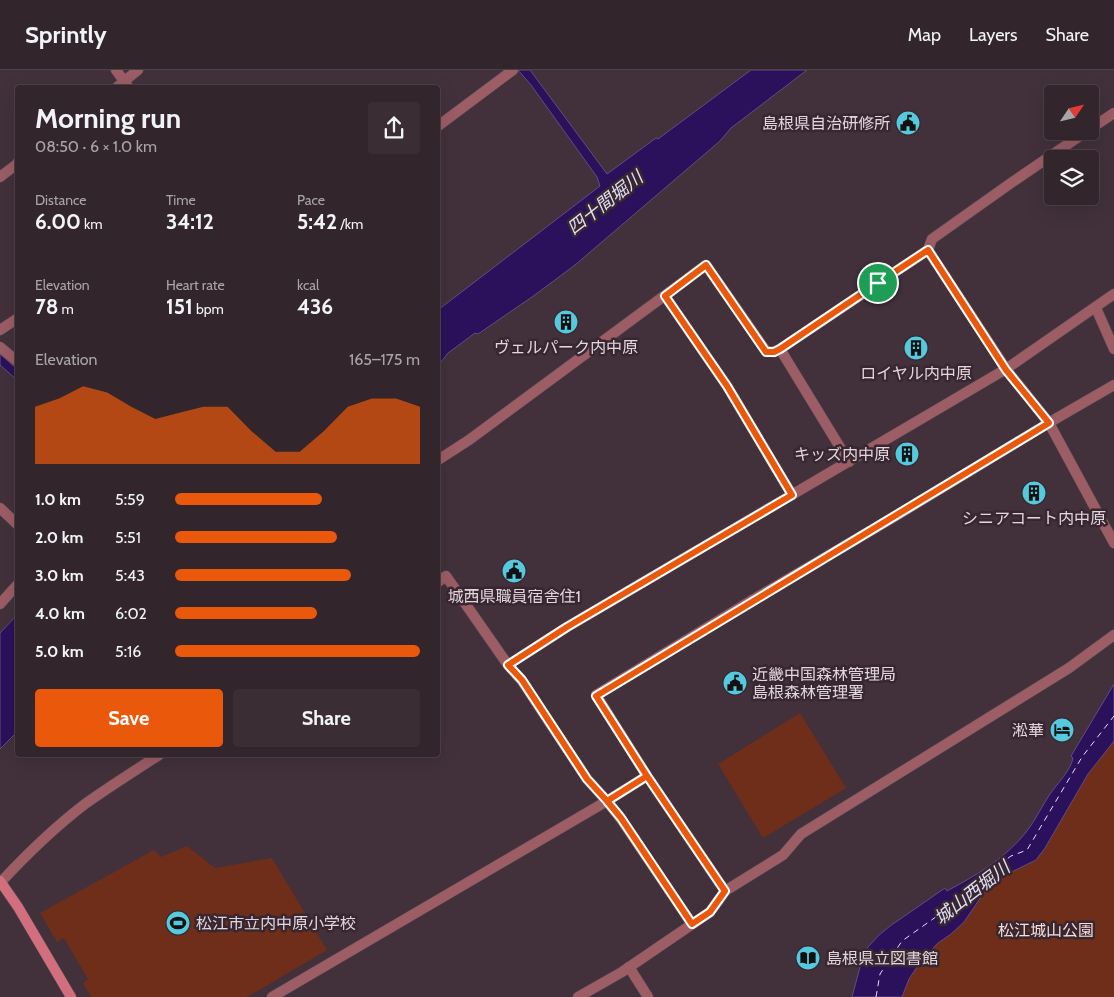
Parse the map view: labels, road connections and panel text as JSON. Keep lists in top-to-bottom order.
{
  "water": ["四十間堀川", "城山西堀川"],
  "parks": ["松江城山公園"],
  "places": {
    "public building": ["島根県自治研修所", "城西県職員宿舎住1", "近畿中国森林管理局 島根森林管理署"],
    "building": [
      "ヴェルパーク内中原",
      "ロイヤル内中原",
      "キッズ内中原",
      "シニアコート内中原"
    ],
    "hotel": ["淞華"],
    "sports": ["松江市立内中原小学校"],
    "library": ["島根県立図書館"]
  },
  "north": "top right",
  "page": {
    "header": "Sprintly",
    "nav": ["Map", "Layers", "Share"],
    "heading": ["Morning run", "08:50 · 6 × 1.0 km"],
    "stats": [
      ["Distance", "6.00 km"],
      ["Time", "34:12"],
      ["Pace", "5:42 /km"],
      ["Elevation", "78 m"],
      ["Heart rate", "151 bpm"],
      ["kcal", "436"]
    ],
    "chart": ["Elevation", "165–175 m"],
    "list": [
      {
        "name": "1.0 km",
        "note": "5:59"
      },
      {
        "name": "2.0 km",
        "note": "5:51"
      },
      {
        "name": "3.0 km",
        "note": "5:43"
      },
      {
        "name": "4.0 km",
        "note": "6:02"
      },
      {
        "name": "5.0 km",
        "note": "5:16"
      }
    ],
    "buttons": ["Save", "Share"]
  }
}
